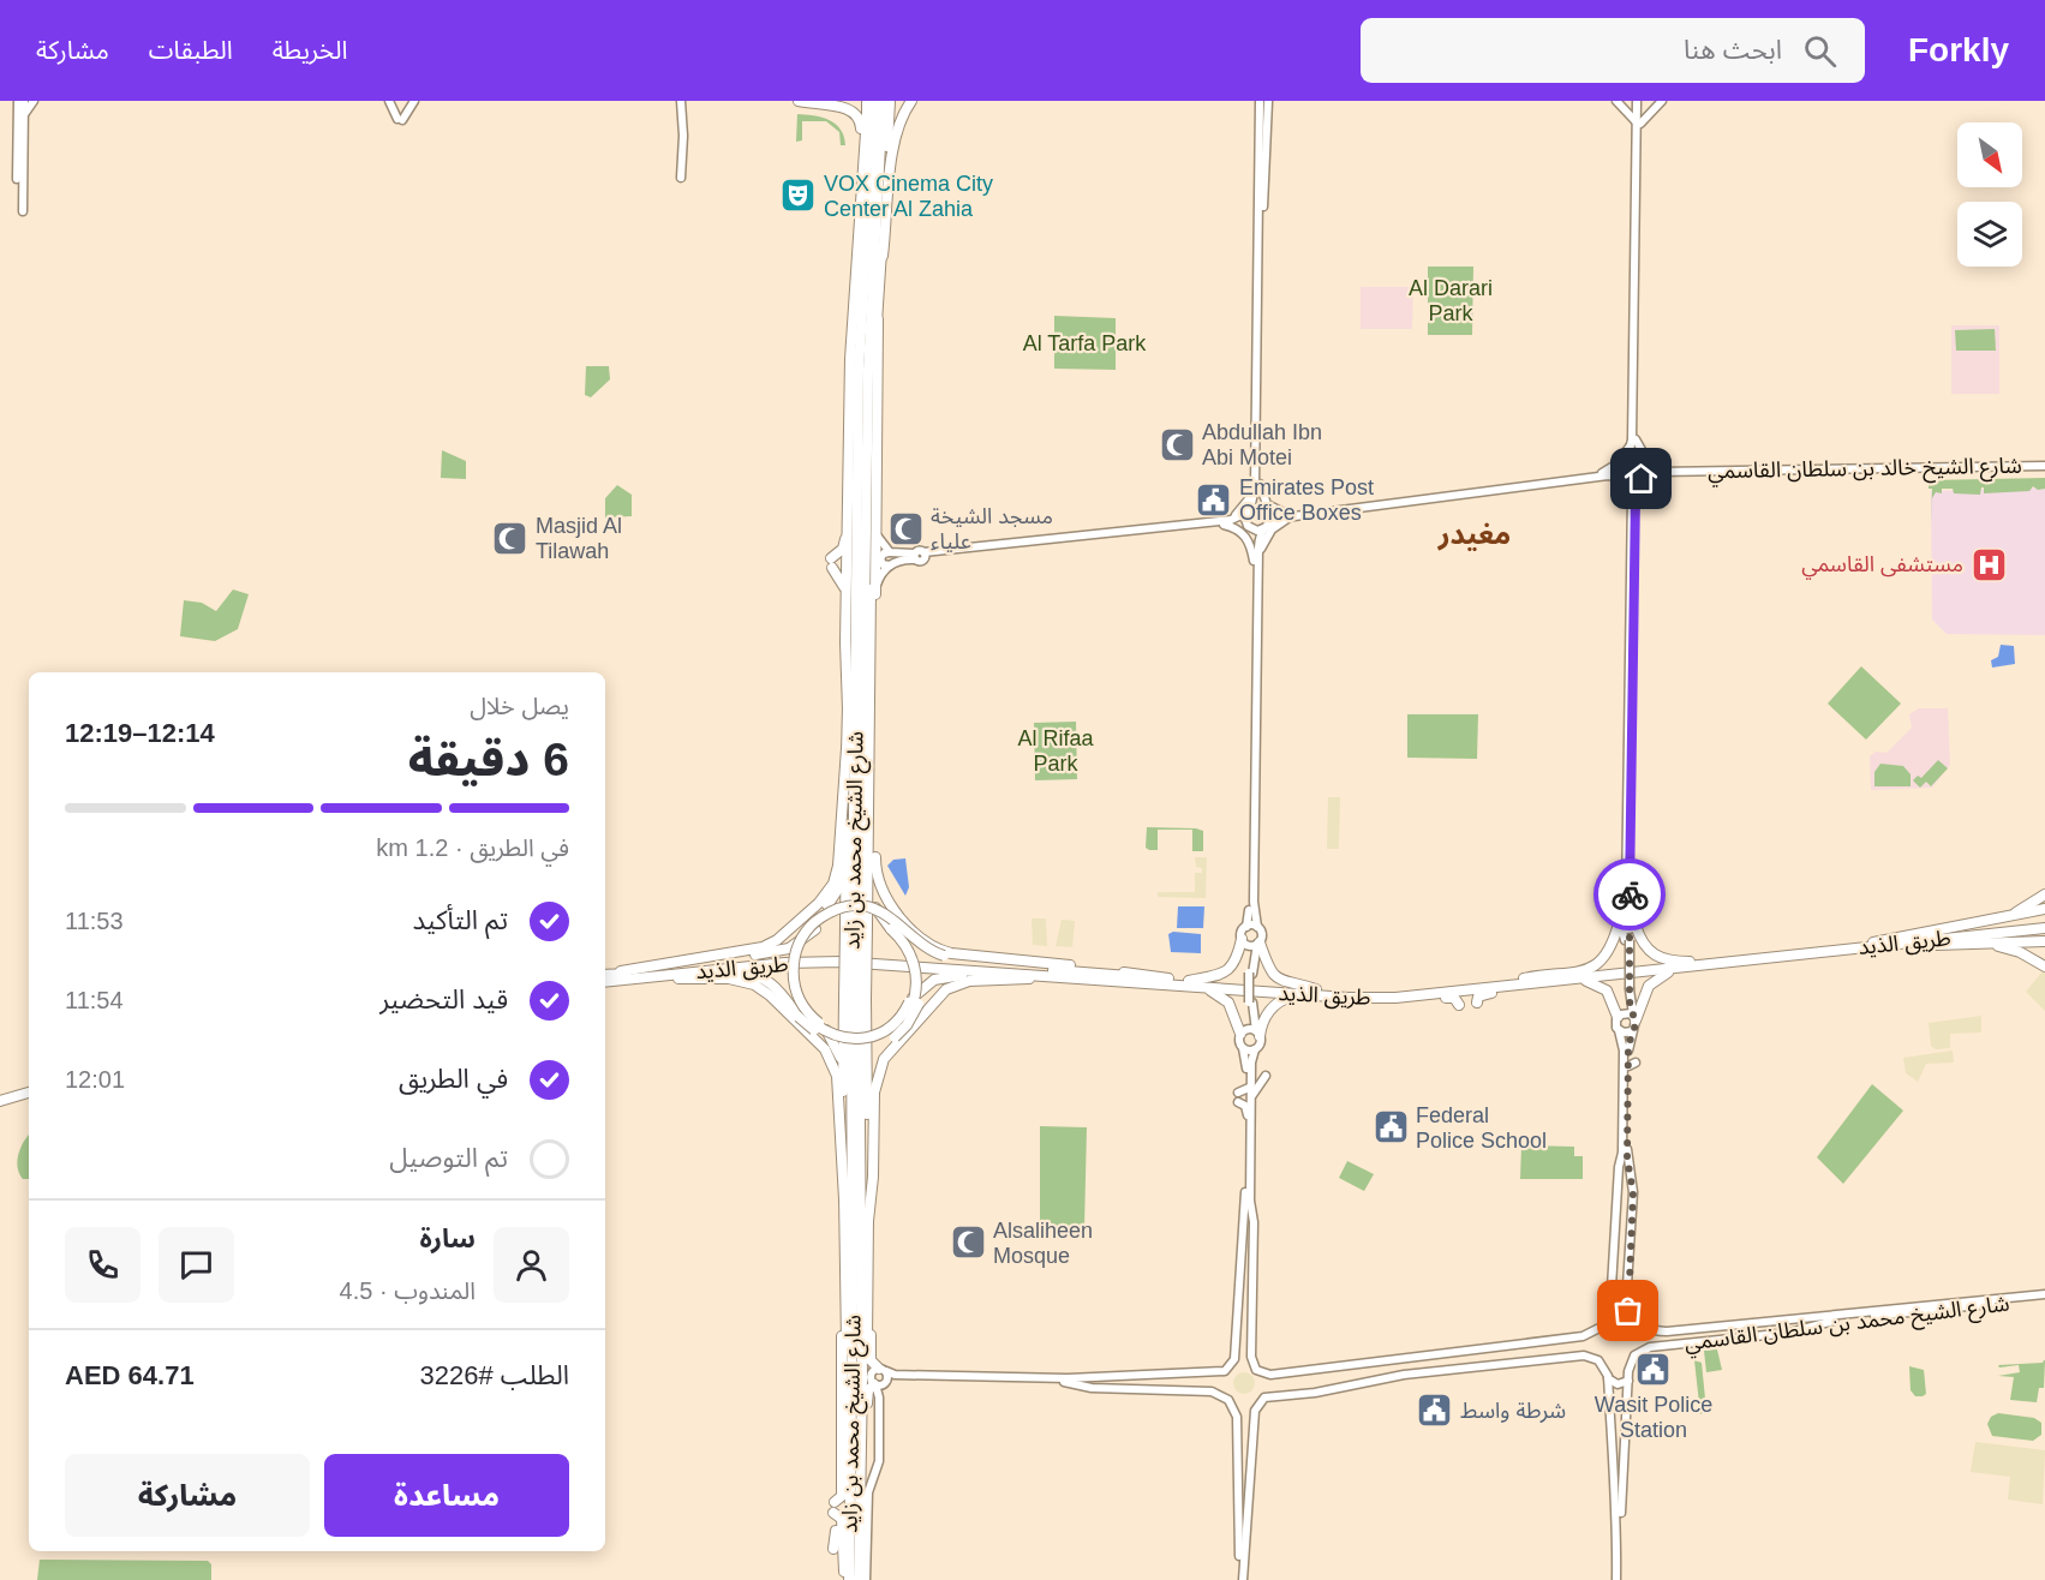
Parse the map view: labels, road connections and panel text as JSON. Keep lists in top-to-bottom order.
{
  "streets": {
    "highway": ["شارع الشيخ محمد بن زايد", "طريق الذيد"],
    "main road": ["شارع الشيخ خالد بن سلطان القاسمي", "شارع الشيخ محمد بن سلطان القاسمي"]
  },
  "districts": ["مغيدر"],
  "parks": ["Al Darari Park", "Al Tarfa Park", "Al Rifaa Park"],
  "places": {
    "theatre": ["VOX Cinema City Center Al Zahia"],
    "mosque": [
      "Abdullah Ibn Abi Motei",
      "مسجد الشيخة علياء",
      "Masjid Al Tilawah",
      "Alsaliheen Mosque"
    ],
    "public building": [
      "Emirates Post Office Boxes",
      "Federal Police School",
      "Wasit Police Station",
      "شرطة واسط"
    ],
    "hospital": ["مستشفى القاسمي"]
  },
  "north": "bottom right",
  "page": {
    "header": "Forkly",
    "search": "ابحث هنا",
    "nav": ["الخريطة", "الطبقات", "مشاركة"],
    "heading": ["6 دقيقة", "يصل خلال", "12:14–12:19"],
    "panel": [
      "سارة",
      "المندوب · 4.5",
      "الطلب #3226",
      "AED 64.71"
    ],
    "bar": "في الطريق · 1.2 km",
    "list": [
      ["تم التأكيد", "11:53"],
      ["قيد التحضير", "11:54"],
      ["في الطريق", "12:01"],
      "تم التوصيل"
    ],
    "buttons": ["مساعدة", "مشاركة"]
  }
}
